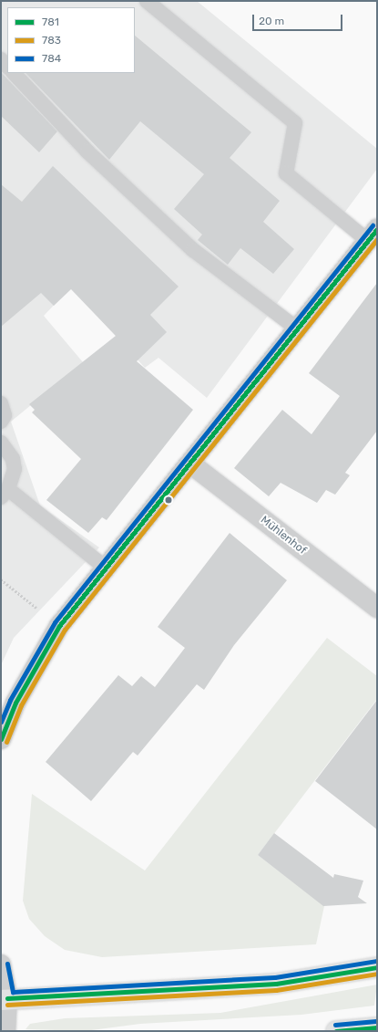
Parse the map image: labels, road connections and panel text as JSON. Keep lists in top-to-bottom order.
{
  "streets": {
    "street": ["Mühlenhof"]
  },
  "lines": ["transit line 784", "transit line 781", "transit line 783"],
  "legend": ["781", "783", "784"],
  "scale_bar": "20 m"
}
